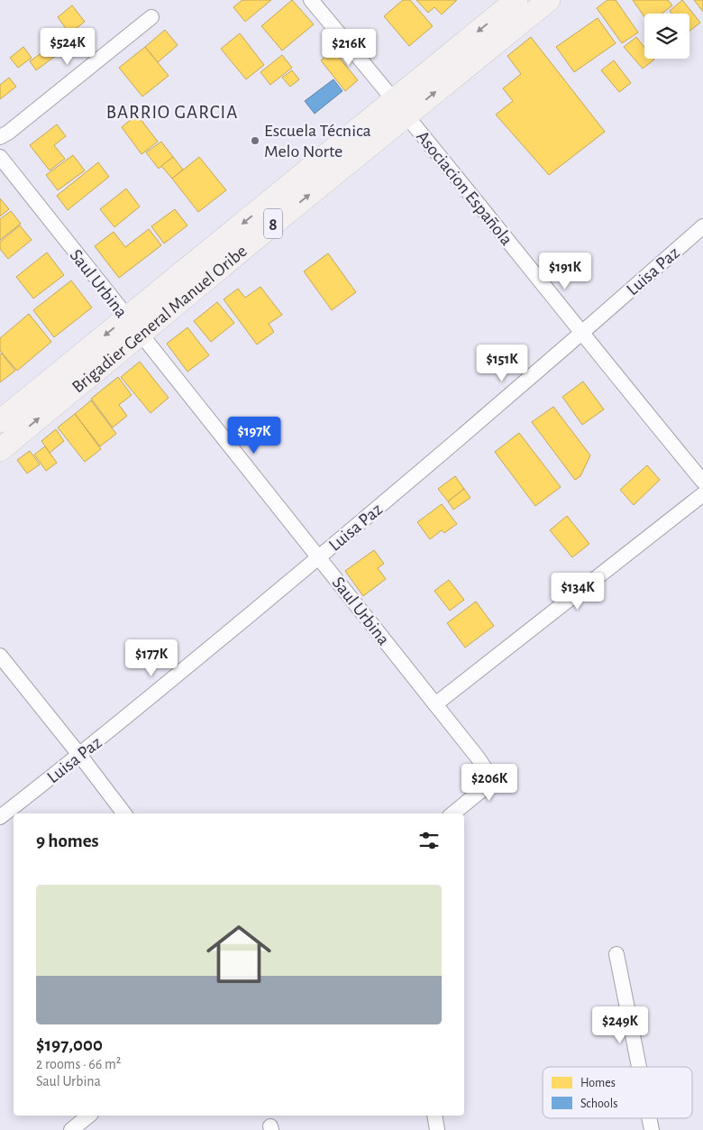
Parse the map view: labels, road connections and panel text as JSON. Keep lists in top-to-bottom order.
{
  "streets": {
    "main road": ["8", "Brigadier General Manuel Oribe"],
    "street": ["Asociacion Española", "Luisa Paz", "Saul Urbina"]
  },
  "crossings": [
    ["Asociacion Española", "Luisa Paz"],
    ["Asociacion Española", "Brigadier General Manuel Oribe"],
    ["Luisa Paz", "Saul Urbina"],
    ["Saul Urbina", "Brigadier General Manuel Oribe"]
  ],
  "districts": ["BARRIO GARCIA"],
  "places": ["Escuela Técnica Melo Norte"],
  "legend": ["Homes", "Schools"],
  "page": {
    "price": [
      "$524K",
      "$216K",
      "$191K",
      "$151K",
      "$197K",
      "$134K",
      "$177K",
      "$206K",
      "$249K"
    ],
    "heading": "9 homes",
    "list": [
      {
        "name": "$197,000",
        "note": "2 rooms · 66 m² · Saul Urbina"
      }
    ]
  }
}
